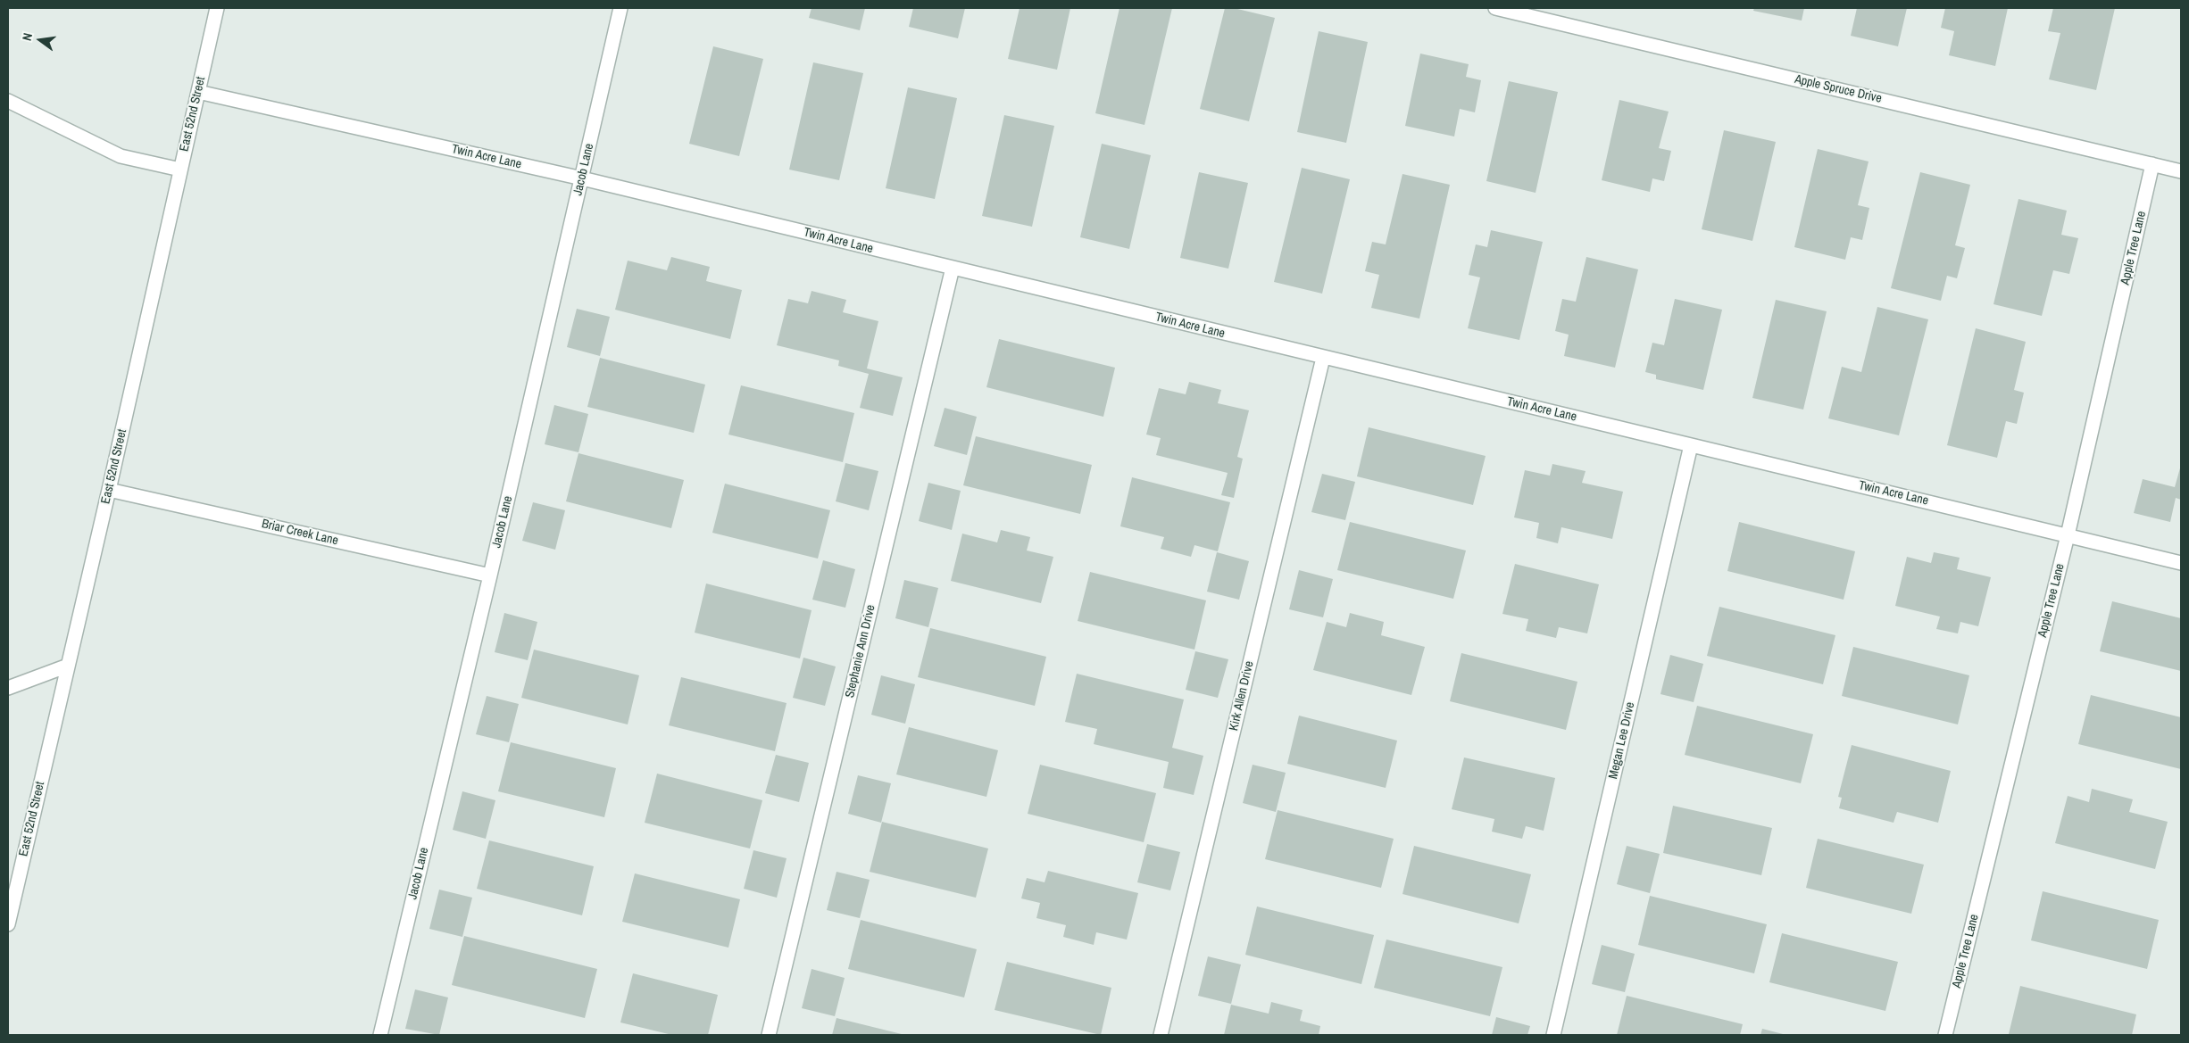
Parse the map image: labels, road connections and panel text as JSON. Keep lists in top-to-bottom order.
{
  "streets": {
    "street": [
      "Apple Spruce Drive",
      "East 52nd Street",
      "Twin Acre Lane",
      "Jacob Lane",
      "Apple Tree Lane",
      "Briar Creek Lane",
      "Stephanie Ann Drive",
      "Kirk Allen Drive",
      "Megan Lee Drive"
    ]
  },
  "crossings": [
    ["Apple Spruce Drive", "Apple Tree Lane"],
    ["East 52nd Street", "Twin Acre Lane"],
    ["East 52nd Street", "Briar Creek Lane"],
    ["Twin Acre Lane", "Jacob Lane"],
    ["Twin Acre Lane", "Apple Tree Lane"],
    ["Twin Acre Lane", "Stephanie Ann Drive"],
    ["Twin Acre Lane", "Kirk Allen Drive"],
    ["Twin Acre Lane", "Megan Lee Drive"],
    ["Jacob Lane", "Briar Creek Lane"]
  ],
  "north": "left"
}
